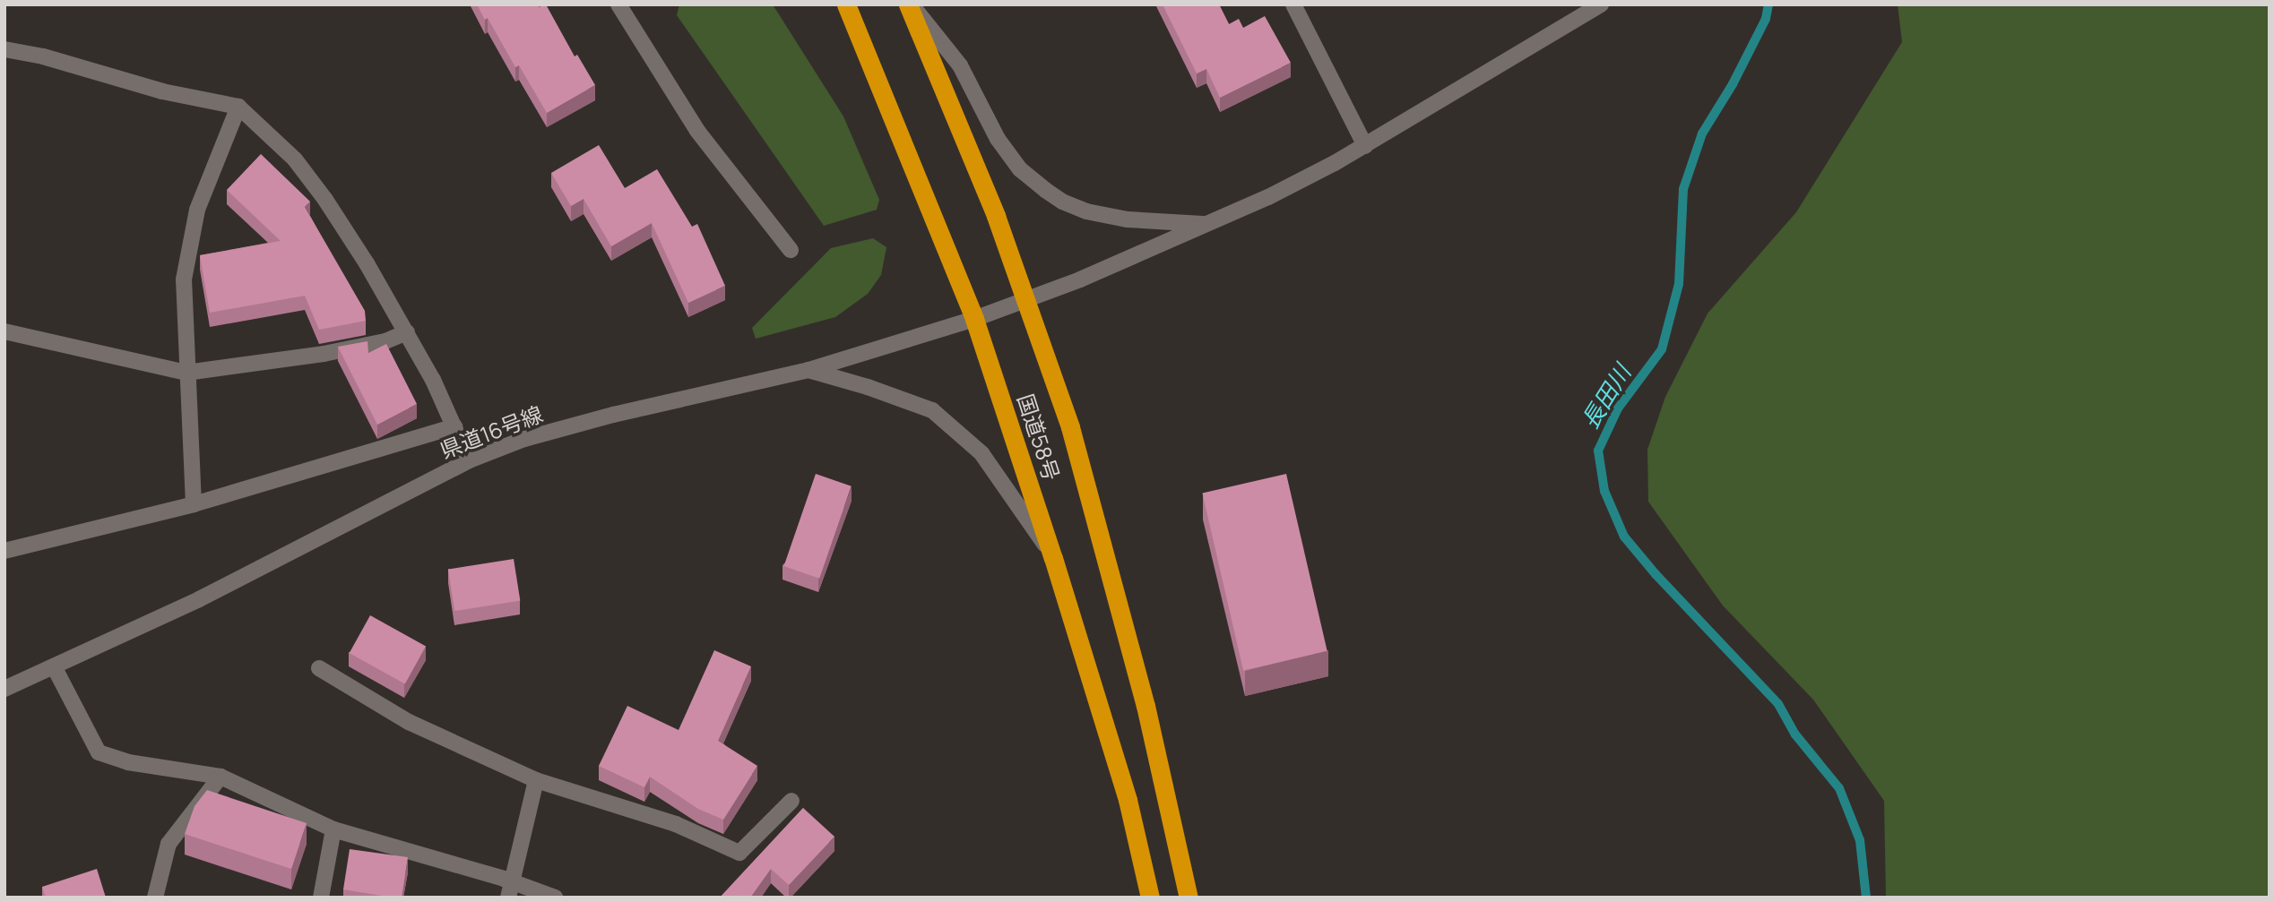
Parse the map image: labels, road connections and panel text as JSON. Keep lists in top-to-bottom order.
{
  "streets": {
    "highway": ["国道58号"],
    "street": ["県道16号線"]
  },
  "crossings": [
    ["県道16号線", "国道58号"]
  ],
  "water": ["長田川"]
}
